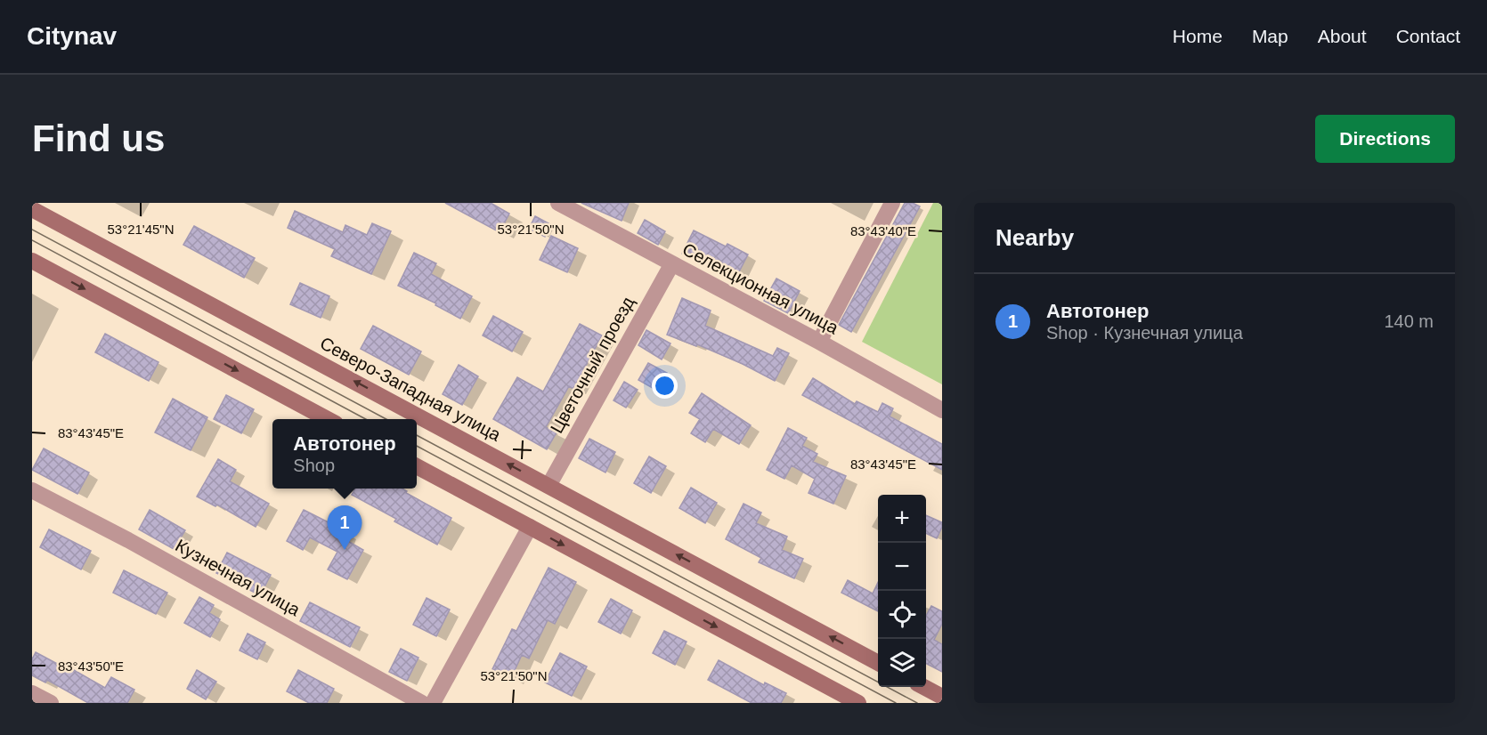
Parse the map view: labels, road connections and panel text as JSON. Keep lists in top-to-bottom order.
{
  "streets": {
    "main road": ["Северо-Западная улица"],
    "street": ["Селекционная улица", "Цветочный проезд", "Кузнечная улица"]
  },
  "crossings": [
    ["Селекционная улица", "Цветочный проезд"],
    ["Цветочный проезд", "Северо-Западная улица"]
  ],
  "page": {
    "header": "Citynav",
    "nav": [
      "Home",
      "Map",
      "About",
      "Contact"
    ],
    "buttons": "Directions",
    "title": "Find us",
    "heading": "Nearby",
    "list": [
      {
        "mark": "1",
        "name": "Автотонер",
        "note": "Shop · Кузнечная улица",
        "value": "140 m"
      }
    ],
    "popup": ["Автотонер", "Shop"],
    "map_buttons": ["+", "−"],
    "pins": "1"
  },
  "coordinates": [
    "53°21'45\"N",
    "53°21'50\"N",
    "83°43'40\"E",
    "83°43'45\"E",
    "83°43'50\"E"
  ]
}
